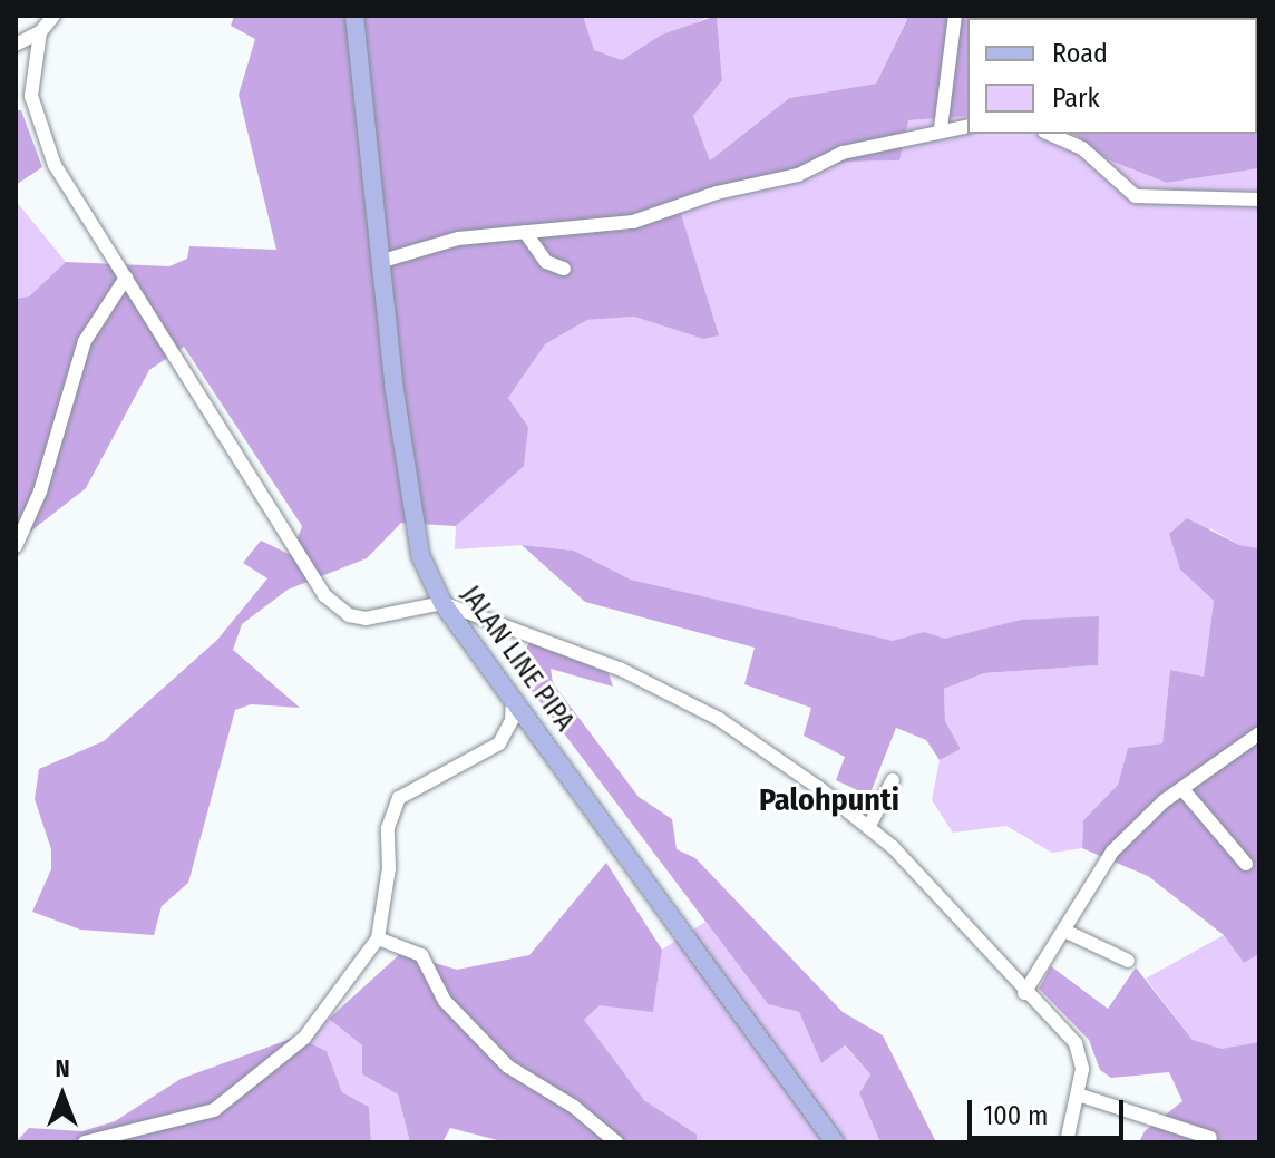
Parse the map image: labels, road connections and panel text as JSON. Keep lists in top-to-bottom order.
{
  "streets": {
    "main road": ["JALAN LINE PIPA"]
  },
  "districts": ["Palohpunti"],
  "legend": ["Road", "Park"],
  "scale_bar": "100 m",
  "north": "top"
}
